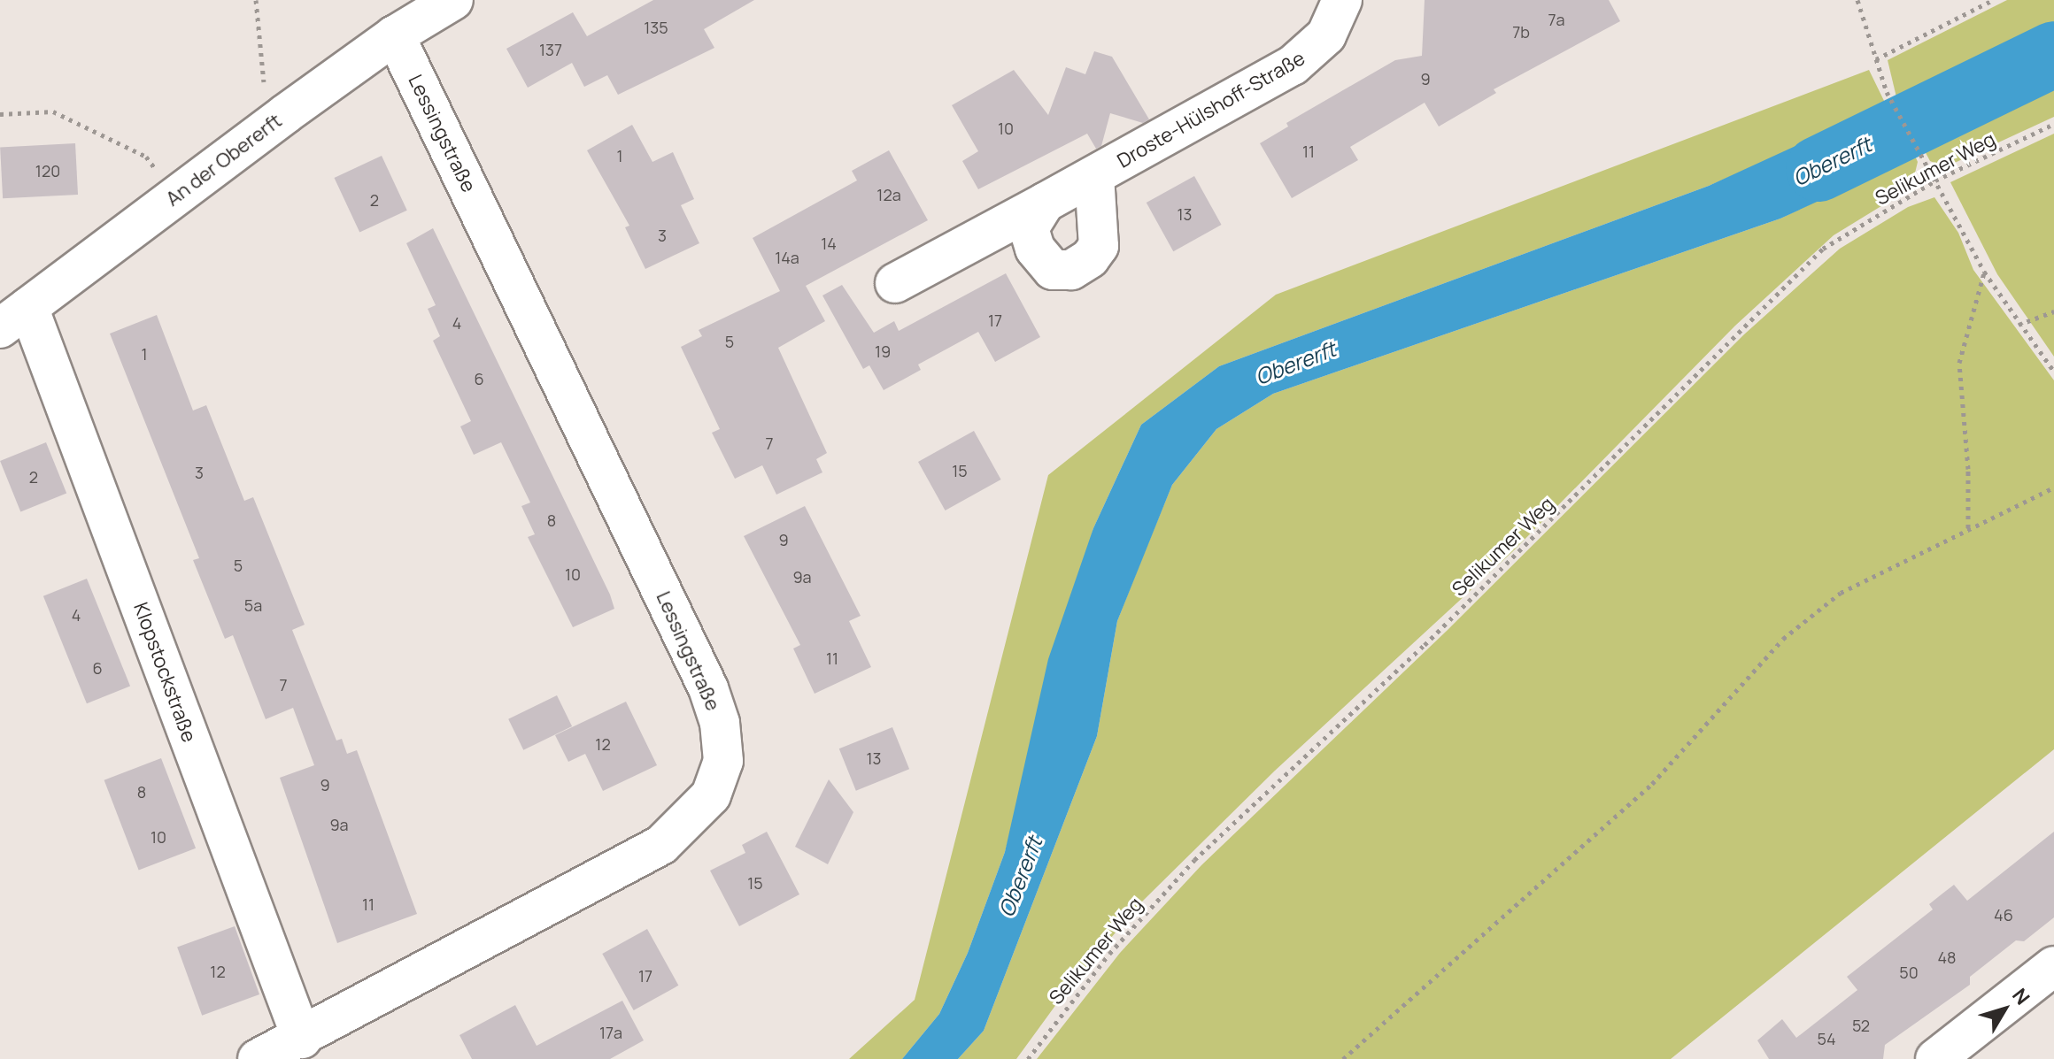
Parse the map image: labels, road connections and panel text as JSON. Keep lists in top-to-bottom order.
{
  "streets": {
    "street": [
      "Droste-Hülshoff-Straße",
      "Lessingstraße",
      "An der Obererft",
      "Klopstockstraße"
    ],
    "path": ["Selikumer Weg"]
  },
  "crossings": [
    ["Lessingstraße", "An der Obererft"],
    ["Lessingstraße", "Klopstockstraße"],
    ["An der Obererft", "Klopstockstraße"]
  ],
  "water": ["Obererft"],
  "house_numbers": [
    "7a",
    "135",
    "7b",
    "137",
    "9",
    "10",
    "11",
    "1",
    "120",
    "12a",
    "2",
    "13",
    "3",
    "14",
    "14a",
    "17",
    "4",
    "5",
    "19",
    "1",
    "6",
    "7",
    "15",
    "3",
    "2",
    "8",
    "9",
    "5",
    "10",
    "9a",
    "5a",
    "4",
    "11",
    "6",
    "7",
    "12",
    "13",
    "9",
    "8",
    "9a",
    "10",
    "15",
    "11",
    "46",
    "48",
    "12",
    "50",
    "17",
    "52",
    "17a",
    "54"
  ],
  "north": "top right"
}
